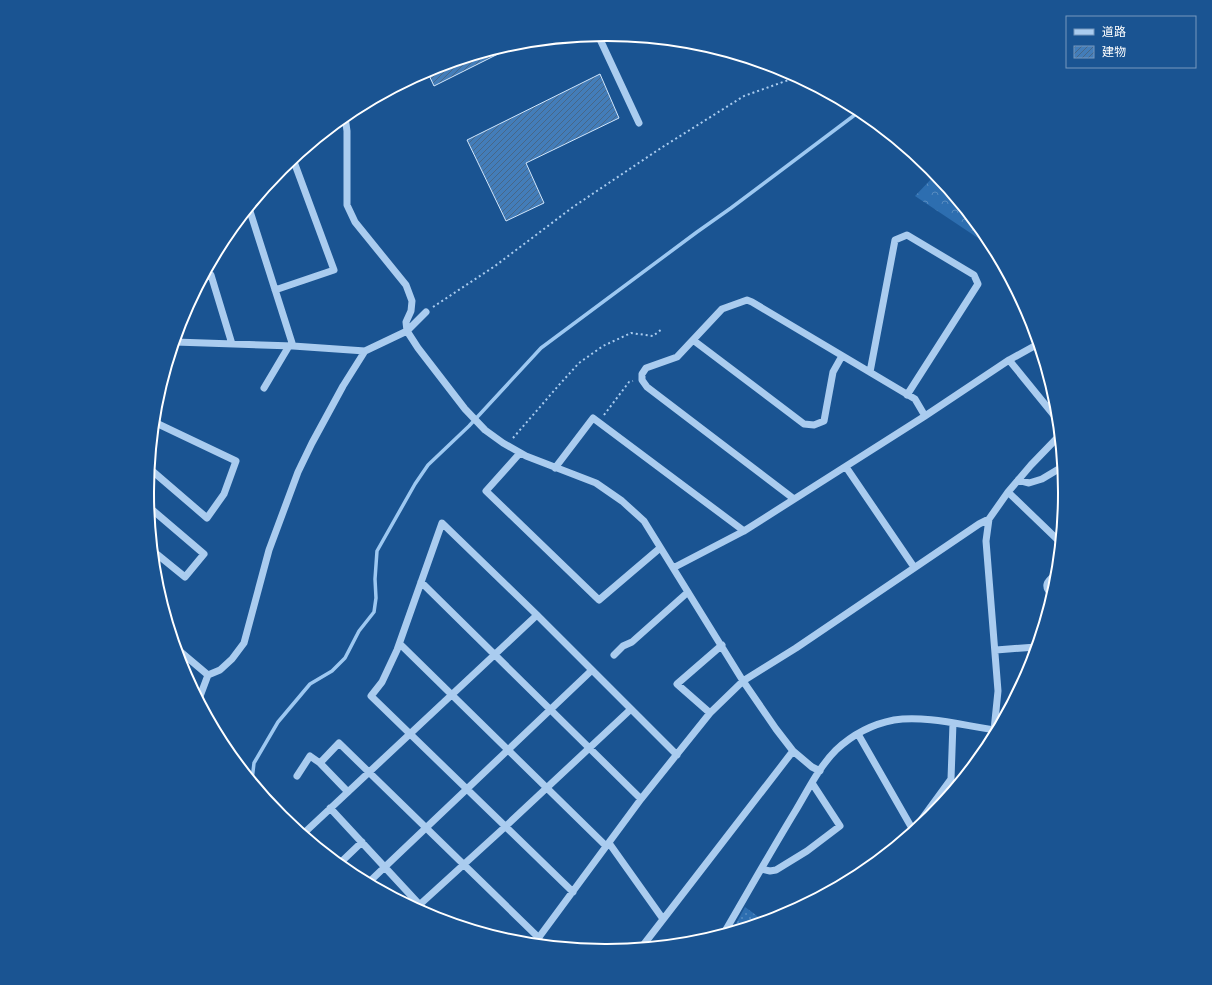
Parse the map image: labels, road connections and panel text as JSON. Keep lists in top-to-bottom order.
{
  "legend": ["道路", "建物"]
}
